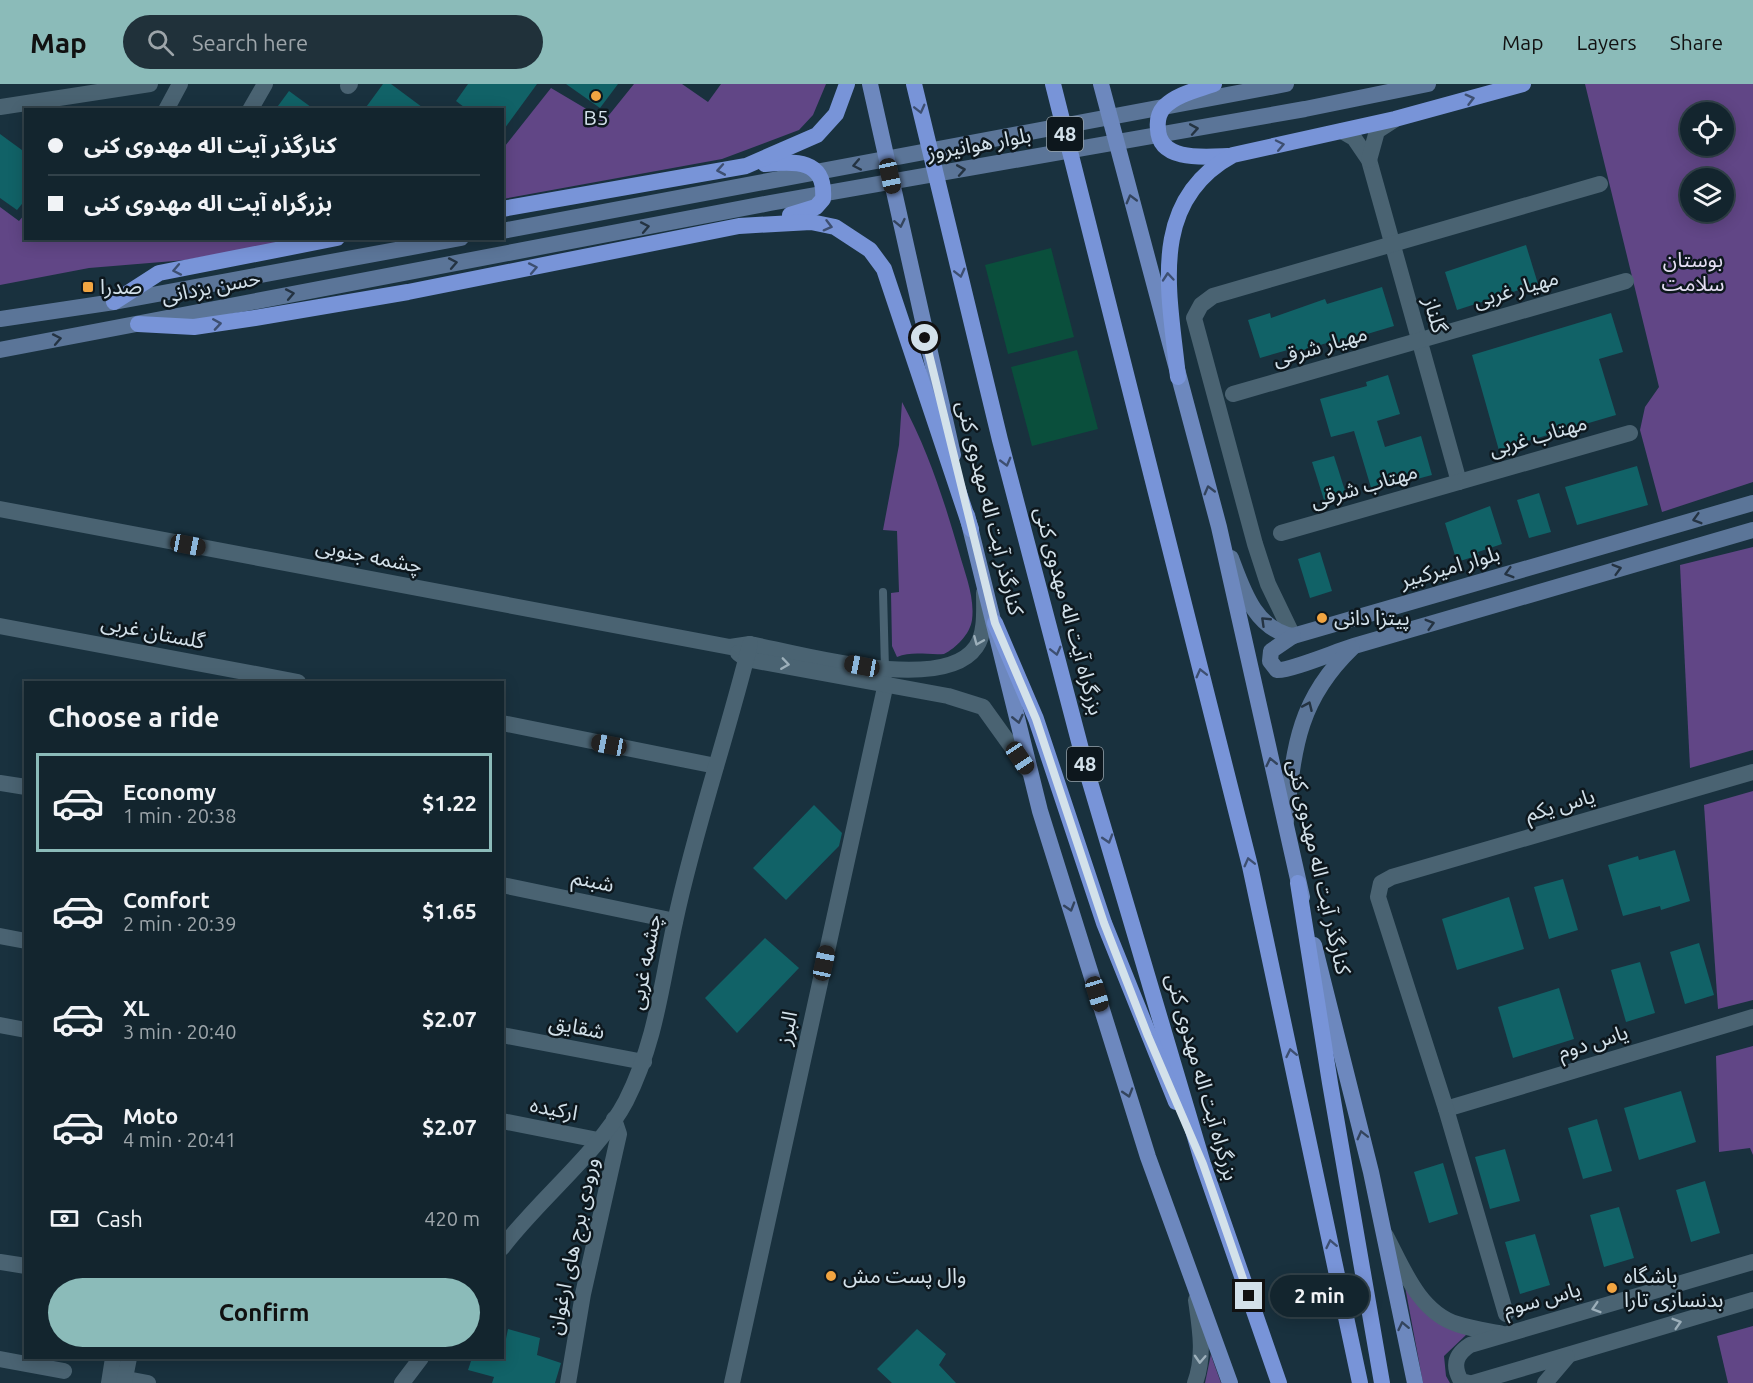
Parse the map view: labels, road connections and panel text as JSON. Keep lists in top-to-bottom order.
{
  "streets": {
    "highway": ["48", "بزرگراه آیت اله مهدوی کنی"],
    "main road": [
      "بلوار هوانیروز",
      "حسن یزدانی",
      "کنارگذر آیت اله مهدوی کنی",
      "بلوار امیرکبیر"
    ],
    "street": [
      "مهیار غربی",
      "گلناز",
      "مهیار شرقی",
      "مهتاب غربی",
      "مهتاب شرقی",
      "چشمه جنوبی",
      "گلستان غربی",
      "یاس یکم",
      "شبنم",
      "چشمه غربی",
      "شقایق",
      "البرز",
      "یاس دوم",
      "ارکیده",
      "ورودی برج های ارغوان",
      "یاس سوم"
    ]
  },
  "crossings": [
    ["بلوار هوانیروز", "حسن یزدانی"],
    ["مهیار غربی", "گلناز"],
    ["مهیار غربی", "مهیار شرقی"],
    ["گلناز", "مهیار شرقی"],
    ["گلناز", "مهتاب غربی"],
    ["گلناز", "مهتاب شرقی"],
    ["مهتاب غربی", "مهتاب شرقی"],
    ["کنارگذر آیت اله مهدوی کنی", "چشمه جنوبی"],
    ["کنارگذر آیت اله مهدوی کنی", "یاس سوم"],
    ["چشمه جنوبی", "چشمه غربی"],
    ["چشمه جنوبی", "البرز"],
    ["یاس یکم", "یاس دوم"],
    ["شبنم", "چشمه غربی"],
    ["چشمه غربی", "شقایق"],
    ["چشمه غربی", "ارکیده"],
    ["چشمه غربی", "ورودی برج های ارغوان"]
  ],
  "parks": ["بوستان سلامت"],
  "places": {
    "other": [
      "B5",
      "پیتزا دانی",
      "وال پست مش",
      "باشگاه بدنسازی تارا"
    ],
    "transit": ["صدرا"]
  },
  "page": {
    "header": "Map",
    "search": "Search here",
    "nav": ["Map", "Layers", "Share"],
    "banner": ["کنارگذر آیت اله مهدوی کنی", "بزرگراه آیت اله مهدوی کنی"],
    "heading": "Choose a ride",
    "list": [
      {
        "name": "Economy",
        "note": "1 min · 20:38",
        "value": "$1.22"
      },
      {
        "name": "Comfort",
        "note": "2 min · 20:39",
        "value": "$1.65"
      },
      {
        "name": "XL",
        "note": "3 min · 20:40",
        "value": "$2.07"
      },
      {
        "name": "Moto",
        "note": "4 min · 20:41",
        "value": "$2.07"
      }
    ],
    "pay": ["Cash", "420 m"],
    "buttons": "Confirm",
    "bubble": "2 min"
  }
}
